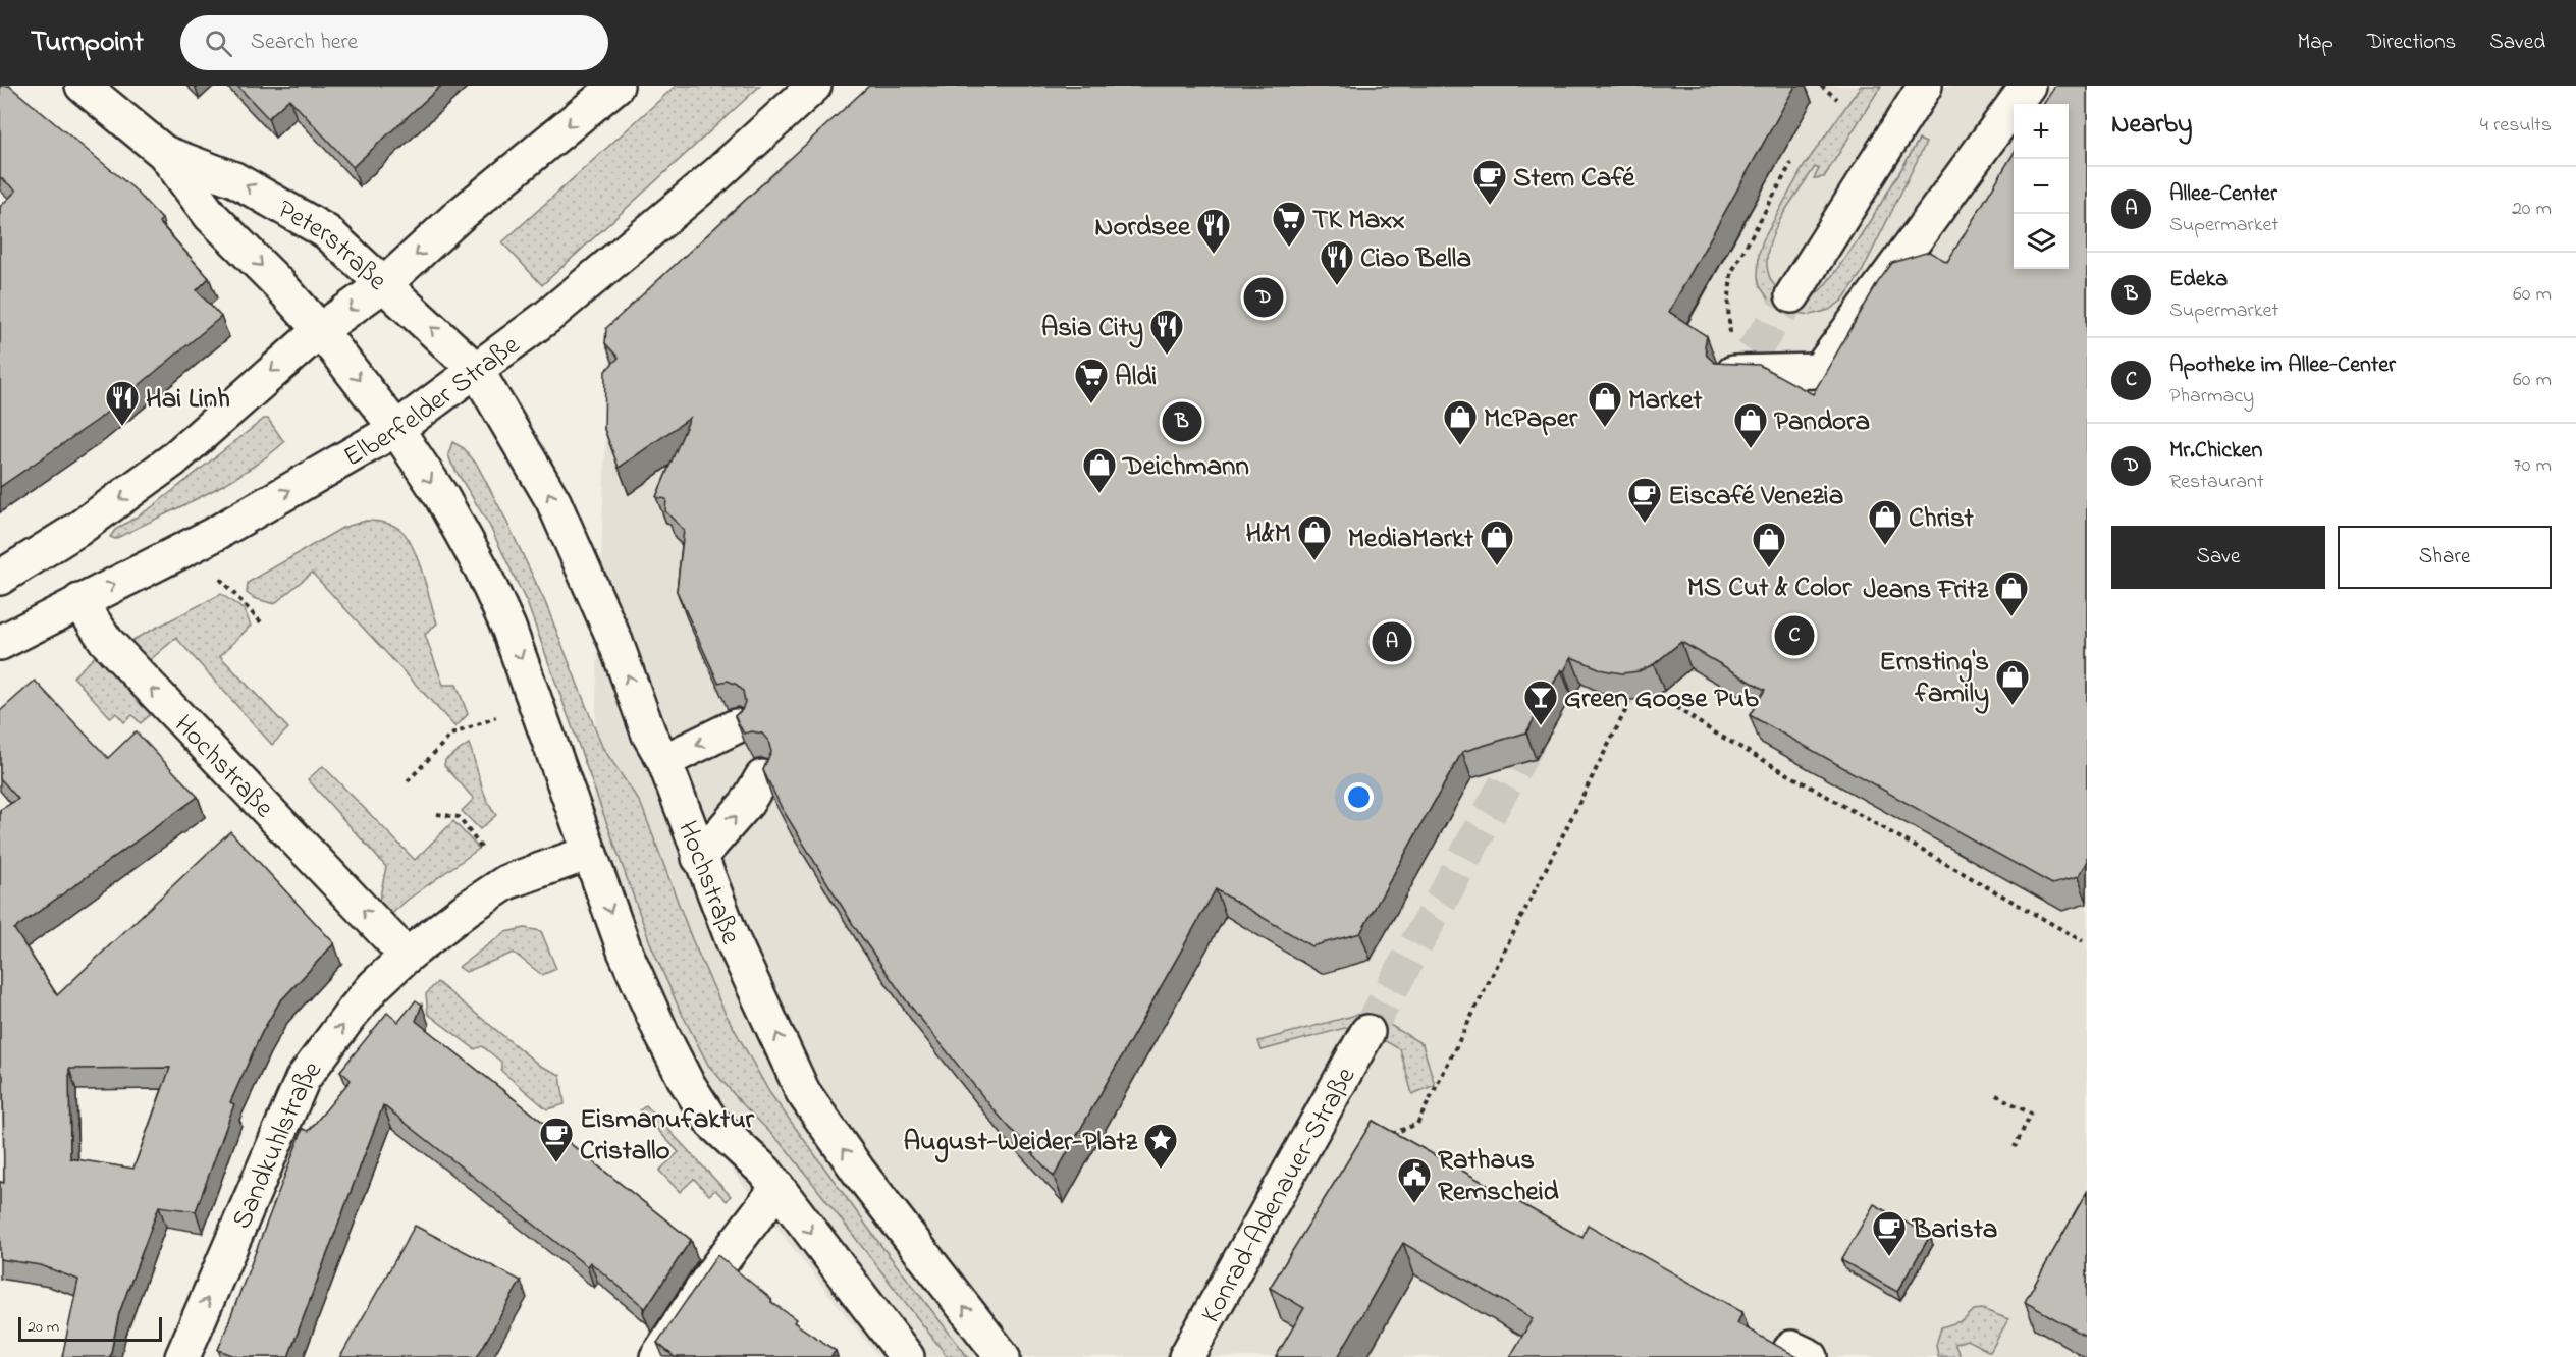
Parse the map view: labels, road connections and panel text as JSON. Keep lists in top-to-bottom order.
{
  "streets": {
    "street": [
      "Peterstraße",
      "Elberfelder Straße",
      "Hochstraße",
      "Sandkuhlstraße",
      "Konrad-Adenauer-Straße"
    ]
  },
  "crossings": [
    ["Peterstraße", "Elberfelder Straße"],
    ["Peterstraße", "Hochstraße"],
    ["Elberfelder Straße", "Hochstraße"],
    ["Hochstraße", "Sandkuhlstraße"]
  ],
  "one_way": ["Sandkuhlstraße"],
  "places": {
    "cafe": [
      "Stern Café",
      "Eiscafé Venezia",
      "Eismanufaktur Cristallo",
      "Barista"
    ],
    "supermarket": ["TK Maxx", "Aldi"],
    "restaurant": [
      "Nordsee",
      "Ciao Bella",
      "Asia City",
      "Hai Linh"
    ],
    "shop": [
      "Market",
      "McPaper",
      "Pandora",
      "Deichmann",
      "Christ",
      "H&M",
      "MediaMarkt",
      "MS Cut & Color",
      "Jeans Fritz",
      "Ernsting's family"
    ],
    "bar": ["Green Goose Pub"],
    "place": ["August-Weider-Platz"],
    "public building": ["Rathaus Remscheid"]
  },
  "scale_bar": "20 m",
  "page": {
    "header": "Turnpoint",
    "search": "Search here",
    "nav": ["Map", "Directions", "Saved"],
    "heading": ["Nearby", "4 results"],
    "map_buttons": ["+", "−"],
    "list": [
      {
        "mark": "A",
        "name": "Allee-Center",
        "note": "Supermarket",
        "value": "20 m"
      },
      {
        "mark": "B",
        "name": "Edeka",
        "note": "Supermarket",
        "value": "60 m"
      },
      {
        "mark": "C",
        "name": "Apotheke im Allee-Center",
        "note": "Pharmacy",
        "value": "60 m"
      },
      {
        "mark": "D",
        "name": "Mr.Chicken",
        "note": "Restaurant",
        "value": "70 m"
      }
    ],
    "pins": [
      "D",
      "B",
      "C",
      "A"
    ],
    "buttons": ["Save", "Share"],
    "scale": "20 m"
  }
}
